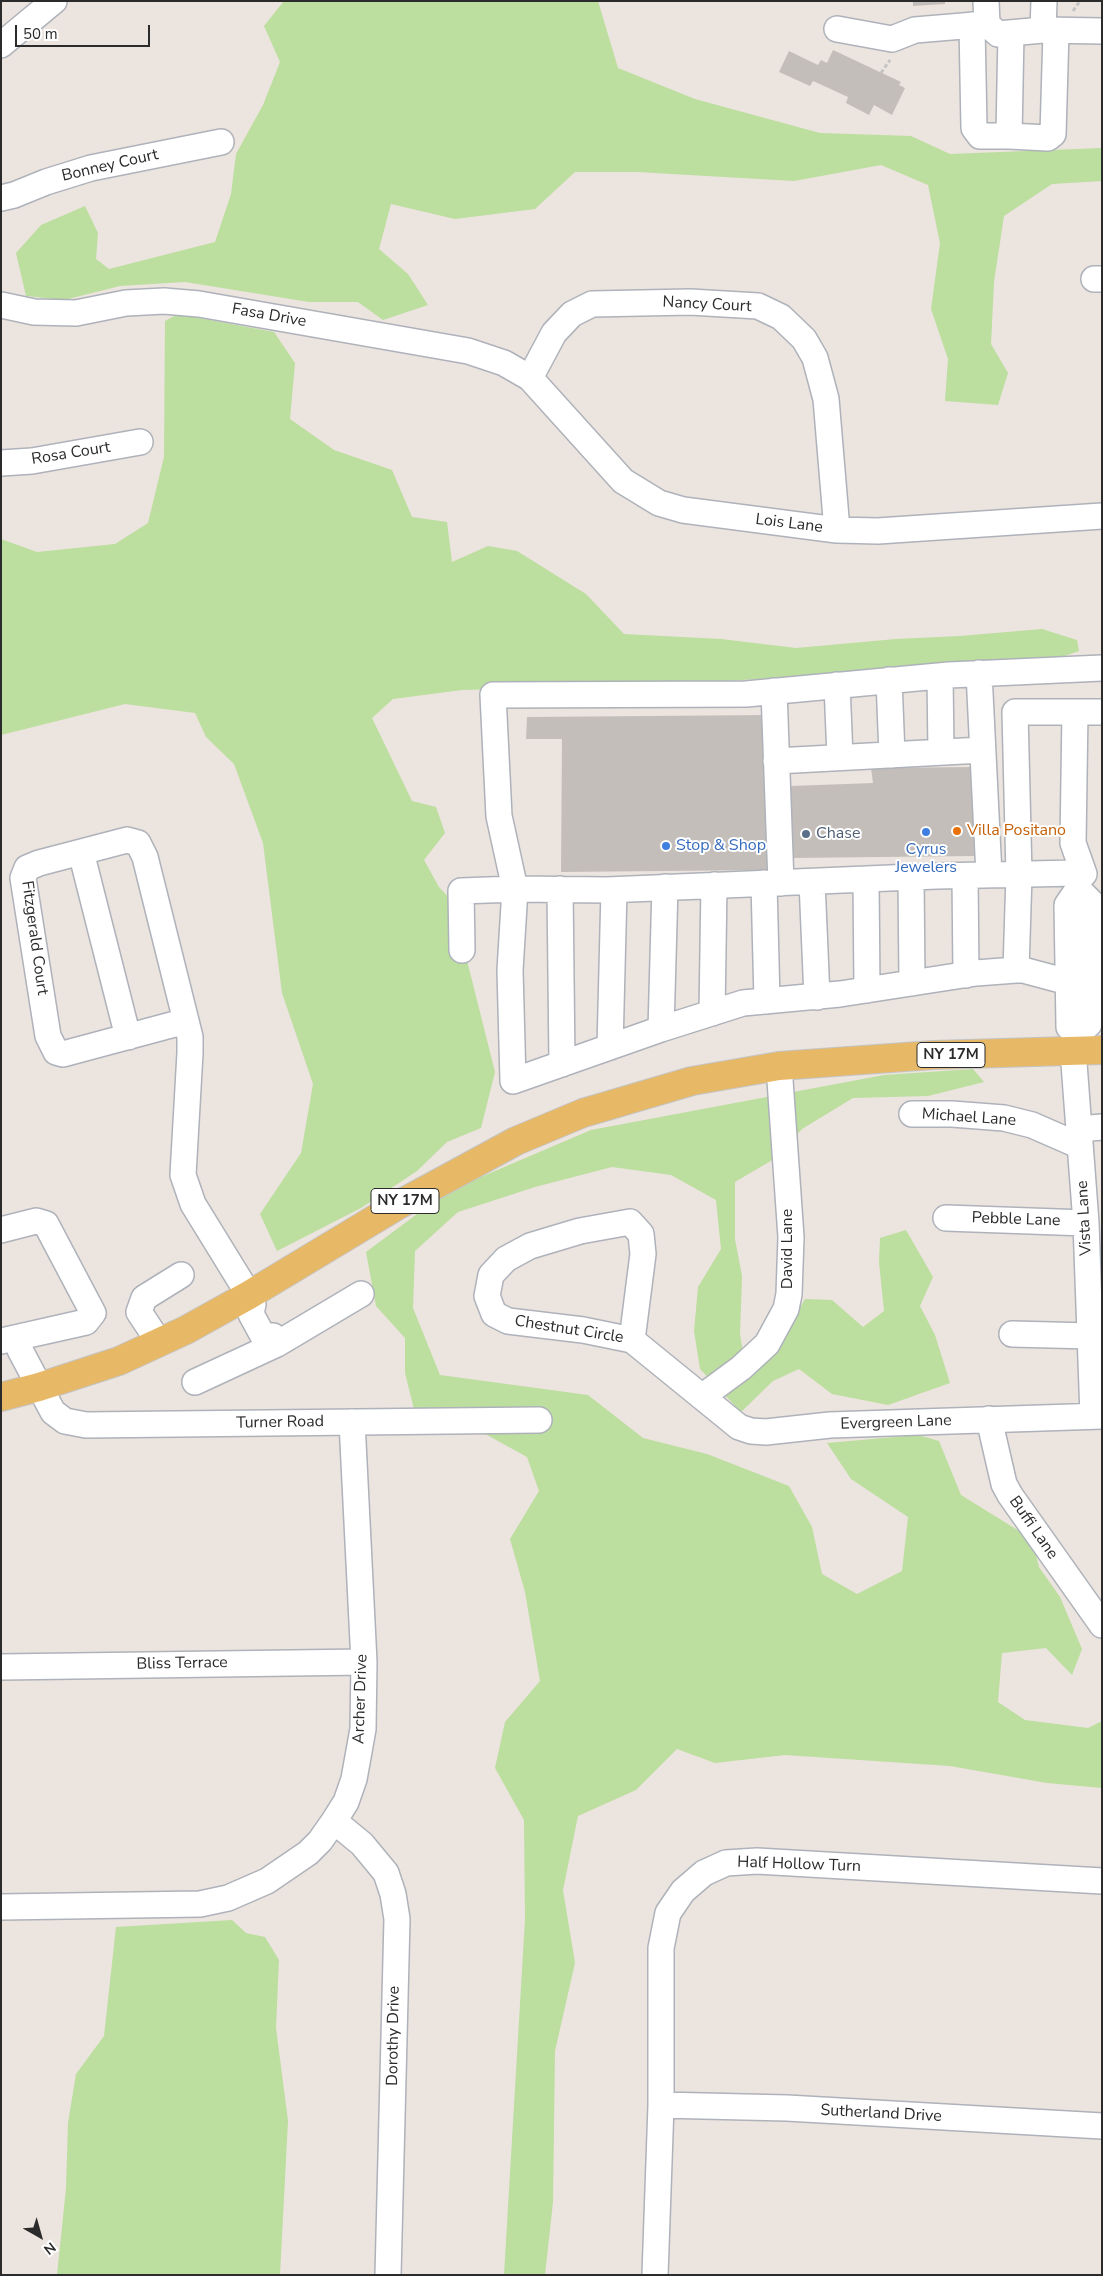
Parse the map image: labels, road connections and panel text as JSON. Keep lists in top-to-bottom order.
{
  "streets": {
    "main road": ["NY 17M"],
    "street": [
      "Bonney Court",
      "Nancy Court",
      "Fasa Drive",
      "Rosa Court",
      "Lois Lane",
      "Fitzgerald Court",
      "Michael Lane",
      "Vista Lane",
      "Pebble Lane",
      "David Lane",
      "Chestnut Circle",
      "Turner Road",
      "Evergreen Lane",
      "Buffi Lane",
      "Bliss Terrace",
      "Archer Drive",
      "Half Hollow Turn",
      "Dorothy Drive",
      "Sutherland Drive"
    ]
  },
  "crossings": [
    ["Nancy Court", "Fasa Drive"],
    ["Nancy Court", "Lois Lane"],
    ["Fasa Drive", "Lois Lane"],
    ["Fitzgerald Court", "NY 17M"],
    ["NY 17M", "Vista Lane"],
    ["NY 17M", "David Lane"],
    ["NY 17M", "Turner Road"],
    ["Michael Lane", "Vista Lane"],
    ["Vista Lane", "Pebble Lane"],
    ["Vista Lane", "Evergreen Lane"],
    ["David Lane", "Chestnut Circle"],
    ["David Lane", "Evergreen Lane"],
    ["Chestnut Circle", "Evergreen Lane"],
    ["Turner Road", "Archer Drive"],
    ["Evergreen Lane", "Buffi Lane"],
    ["Bliss Terrace", "Archer Drive"],
    ["Archer Drive", "Dorothy Drive"],
    ["Half Hollow Turn", "Sutherland Drive"]
  ],
  "places": [
    "Villa Positano",
    "Cyrus Jewelers",
    "Chase",
    "Stop & Shop"
  ],
  "scale_bar": "50 m",
  "north": "bottom right"
}
